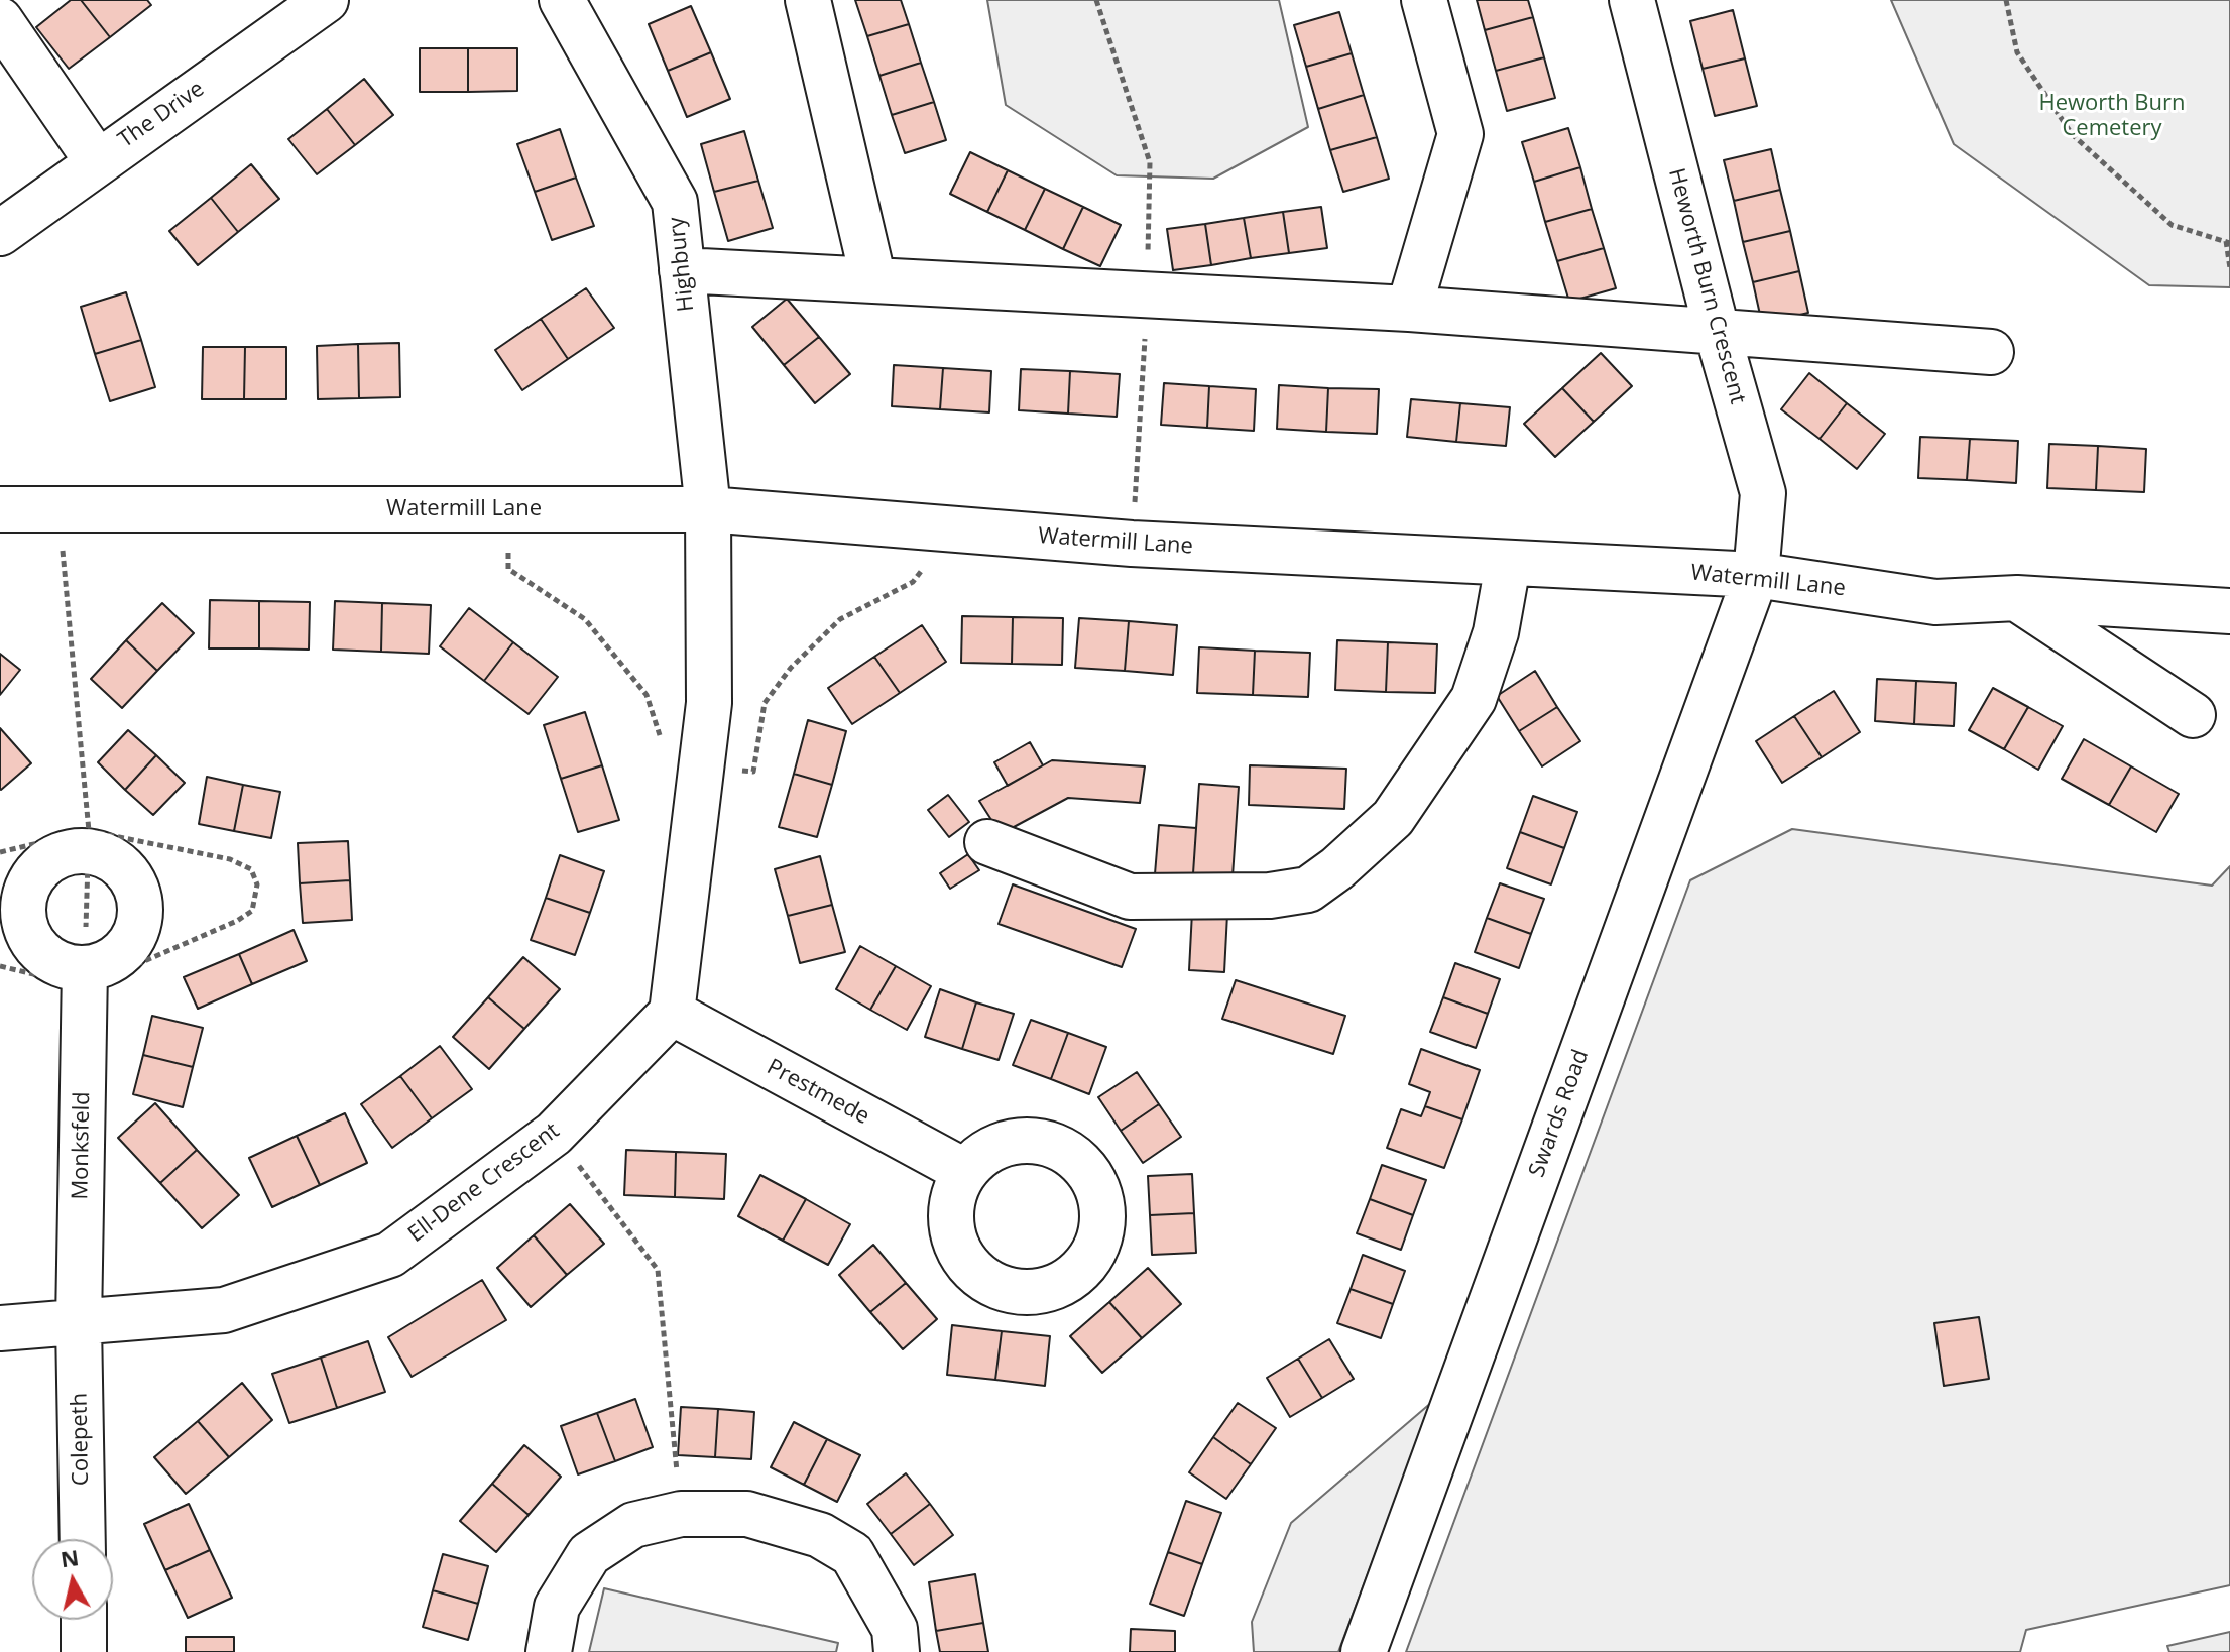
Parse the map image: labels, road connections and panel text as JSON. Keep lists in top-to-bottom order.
{
  "streets": {
    "street": [
      "The Drive",
      "Highbury",
      "Heworth Burn Crescent",
      "Watermill Lane",
      "Prestmede",
      "Swards Road",
      "Monksfeld",
      "Ell-Dene Crescent",
      "Colepeth"
    ]
  },
  "crossings": [
    ["Highbury", "Watermill Lane"],
    ["Heworth Burn Crescent", "Watermill Lane"],
    ["Heworth Burn Crescent", "Swards Road"],
    ["Watermill Lane", "Swards Road"],
    ["Prestmede", "Ell-Dene Crescent"],
    ["Monksfeld", "Ell-Dene Crescent"],
    ["Monksfeld", "Colepeth"],
    ["Ell-Dene Crescent", "Colepeth"]
  ],
  "parks": ["Heworth Burn Cemetery"],
  "north": "top"
}
